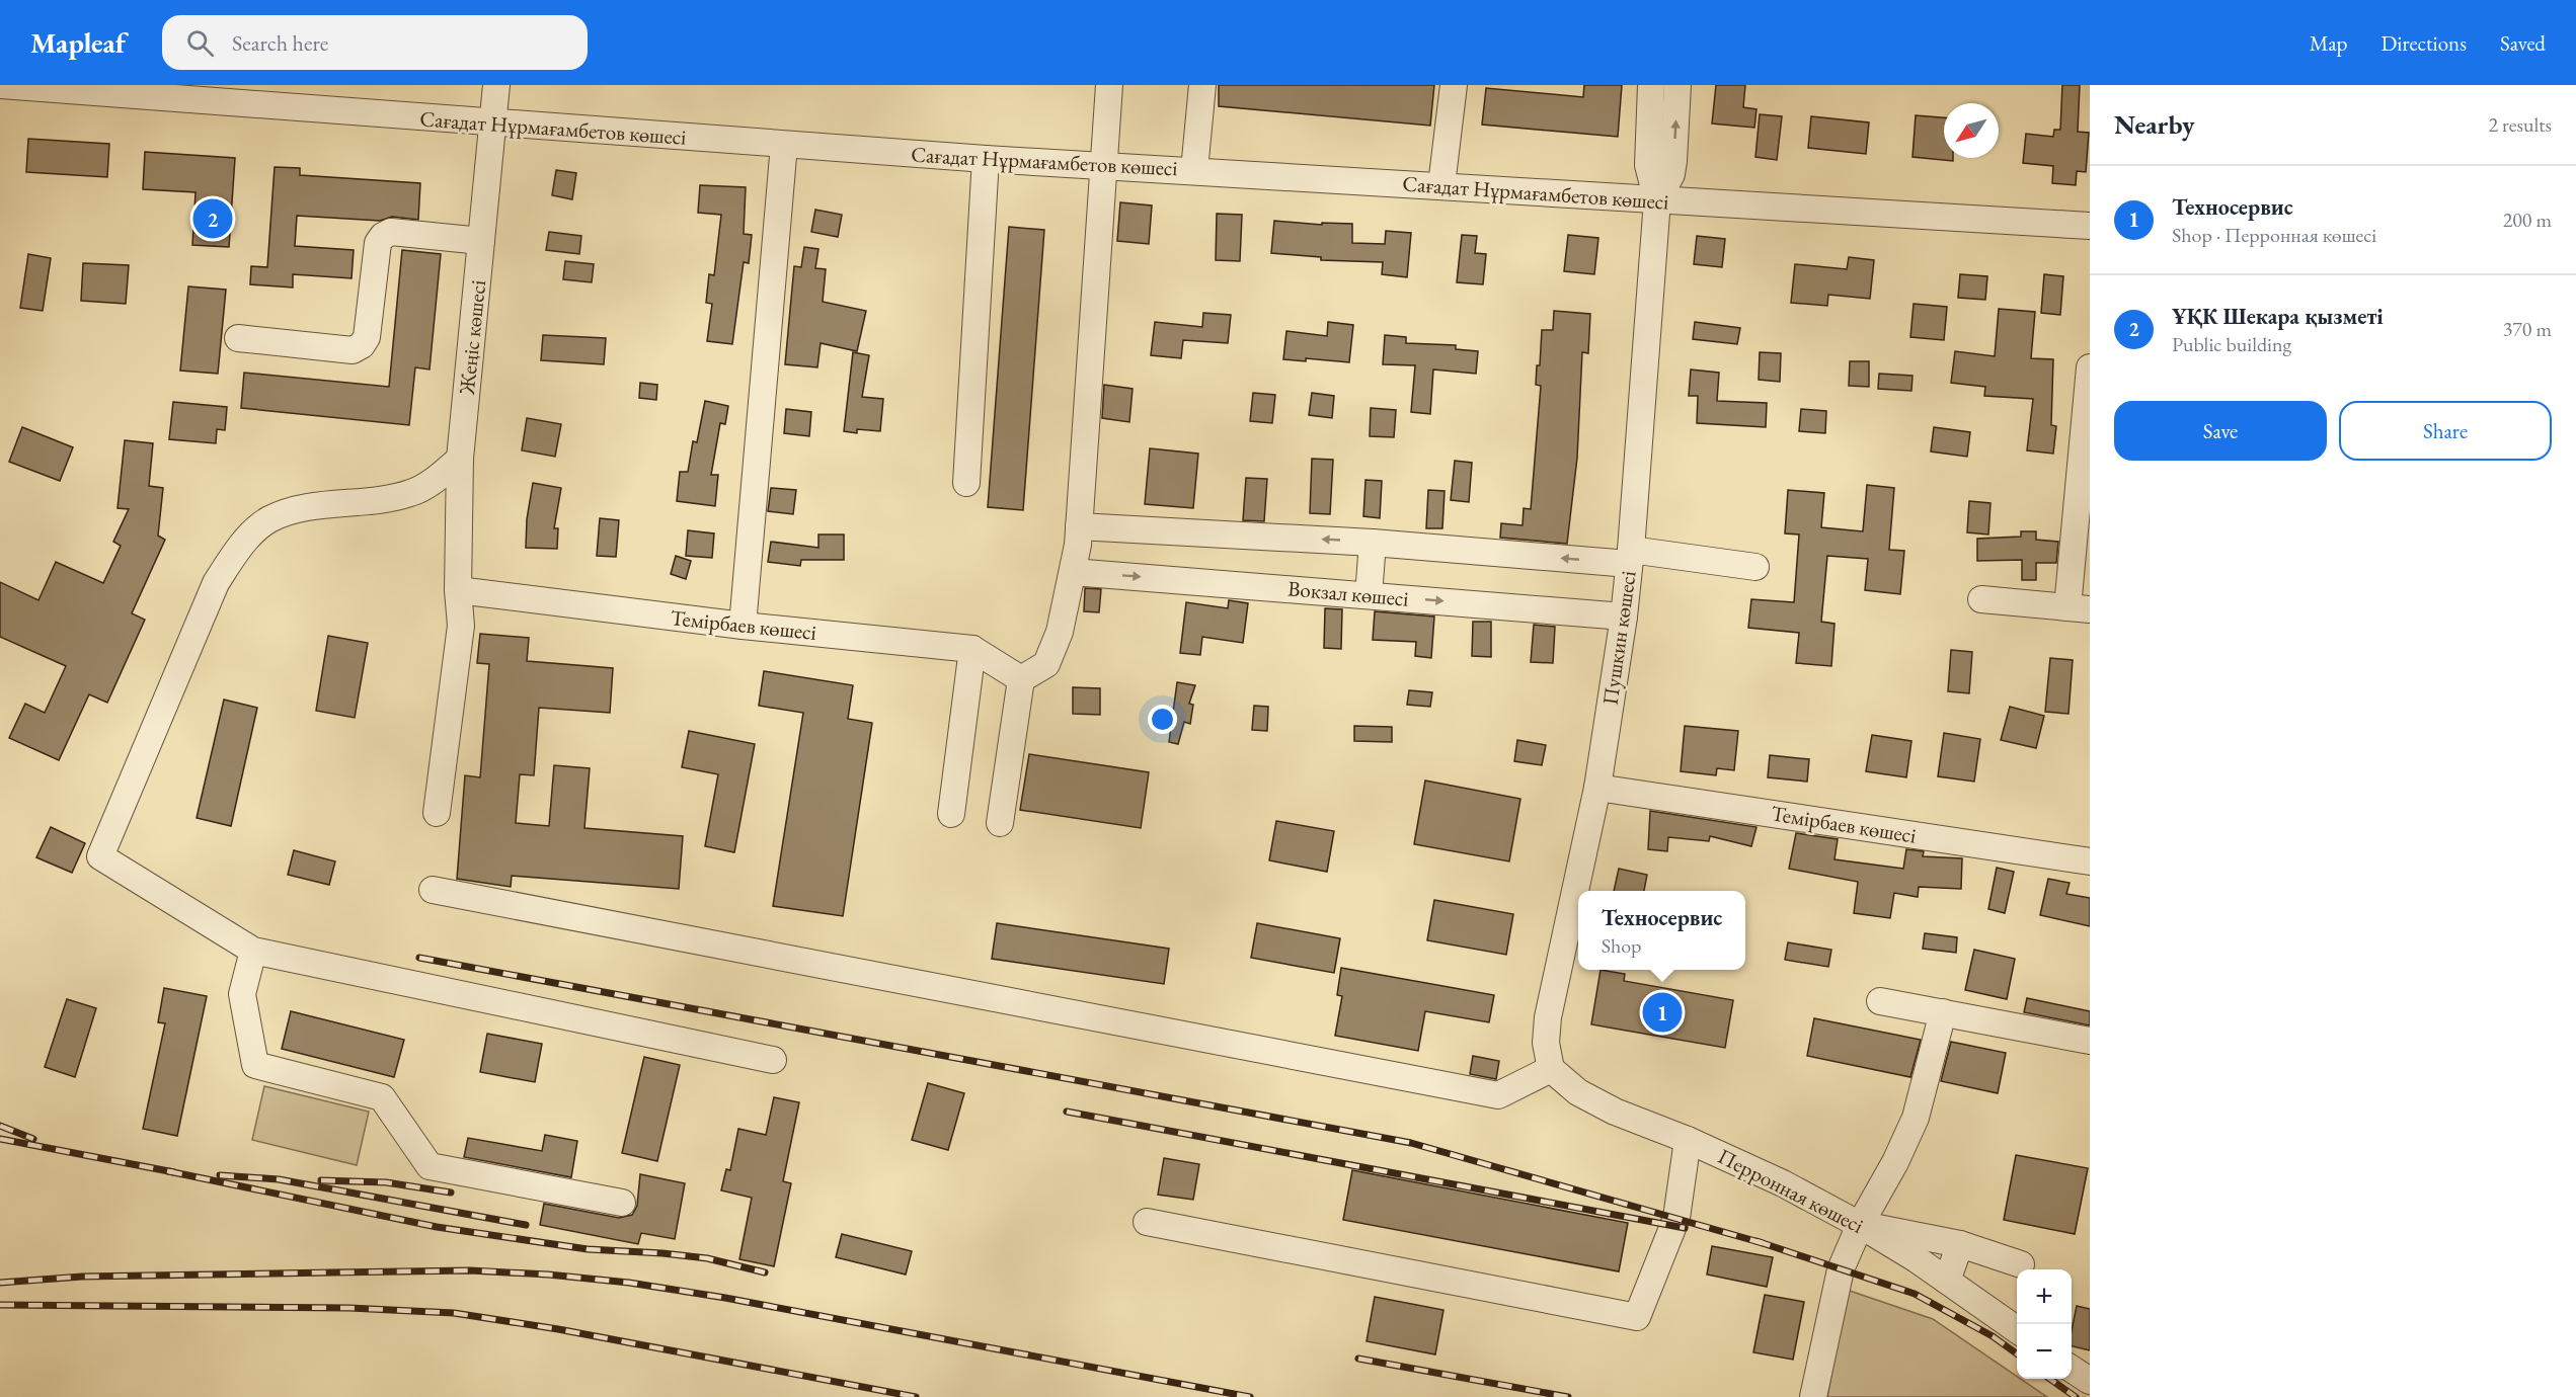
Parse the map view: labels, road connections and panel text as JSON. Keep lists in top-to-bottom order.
{
  "streets": {
    "street": [
      "Сағадат Нұрмағамбетов көшесі",
      "Жеңіс көшесі",
      "Вокзал көшесі",
      "Темірбаев көшесі",
      "Пушкин көшесі",
      "Перронная көшесі"
    ]
  },
  "crossings": [
    ["Сағадат Нұрмағамбетов көшесі", "Жеңіс көшесі"],
    ["Сағадат Нұрмағамбетов көшесі", "Пушкин көшесі"],
    ["Жеңіс көшесі", "Темірбаев көшесі"],
    ["Вокзал көшесі", "Пушкин көшесі"],
    ["Темірбаев көшесі", "Пушкин көшесі"],
    ["Пушкин көшесі", "Перронная көшесі"]
  ],
  "north": "bottom left",
  "page": {
    "header": "Mapleaf",
    "search": "Search here",
    "nav": ["Map", "Directions", "Saved"],
    "heading": ["Nearby", "2 results"],
    "list": [
      {
        "mark": "1",
        "name": "Техносервис",
        "note": "Shop · Перронная көшесі",
        "value": "200 m"
      },
      {
        "mark": "2",
        "name": "ҰҚК Шекара қызметі",
        "note": "Public building",
        "value": "370 m"
      }
    ],
    "pins": ["2", "1"],
    "buttons": ["Save", "Share"],
    "popup": ["Техносервис", "Shop"],
    "map_buttons": ["+", "−"]
  }
}
